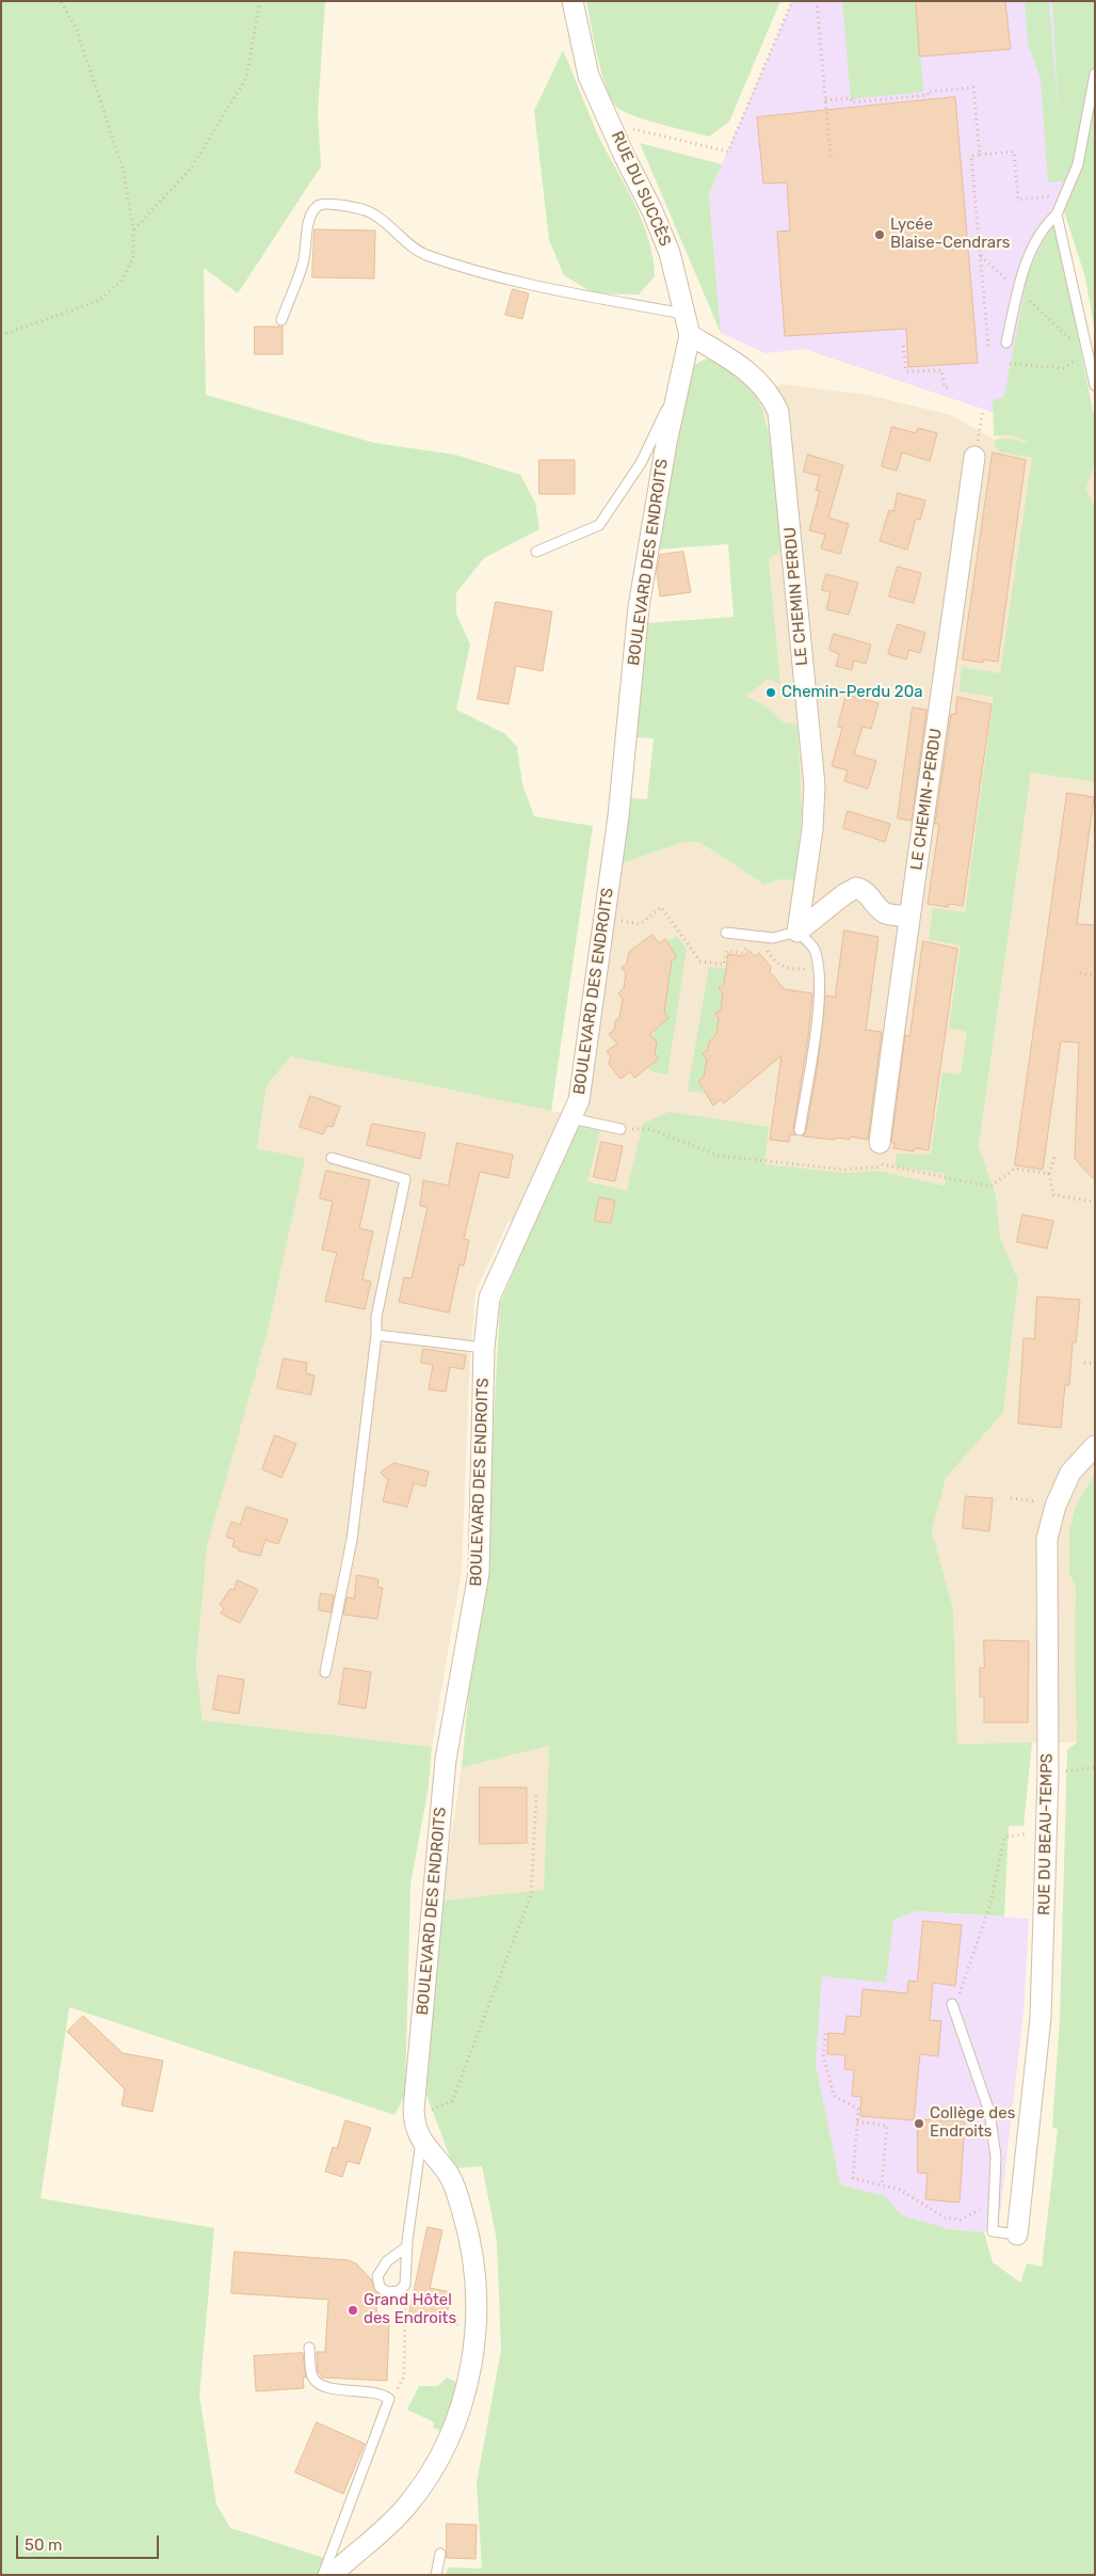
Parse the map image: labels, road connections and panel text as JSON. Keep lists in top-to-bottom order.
{
  "streets": {
    "street": [
      "RUE DU SUCCÈS",
      "BOULEVARD DES ENDROITS",
      "LE CHEMIN PERDU",
      "LE CHEMIN-PERDU",
      "RUE DU BEAU-TEMPS"
    ]
  },
  "crossings": [
    ["RUE DU SUCCÈS", "LE CHEMIN PERDU"]
  ],
  "places": [
    "Lycée Blaise-Cendrars",
    "Chemin-Perdu 20a",
    "Collège des Endroits",
    "Grand Hôtel des Endroits"
  ],
  "scale_bar": "50 m"
}
